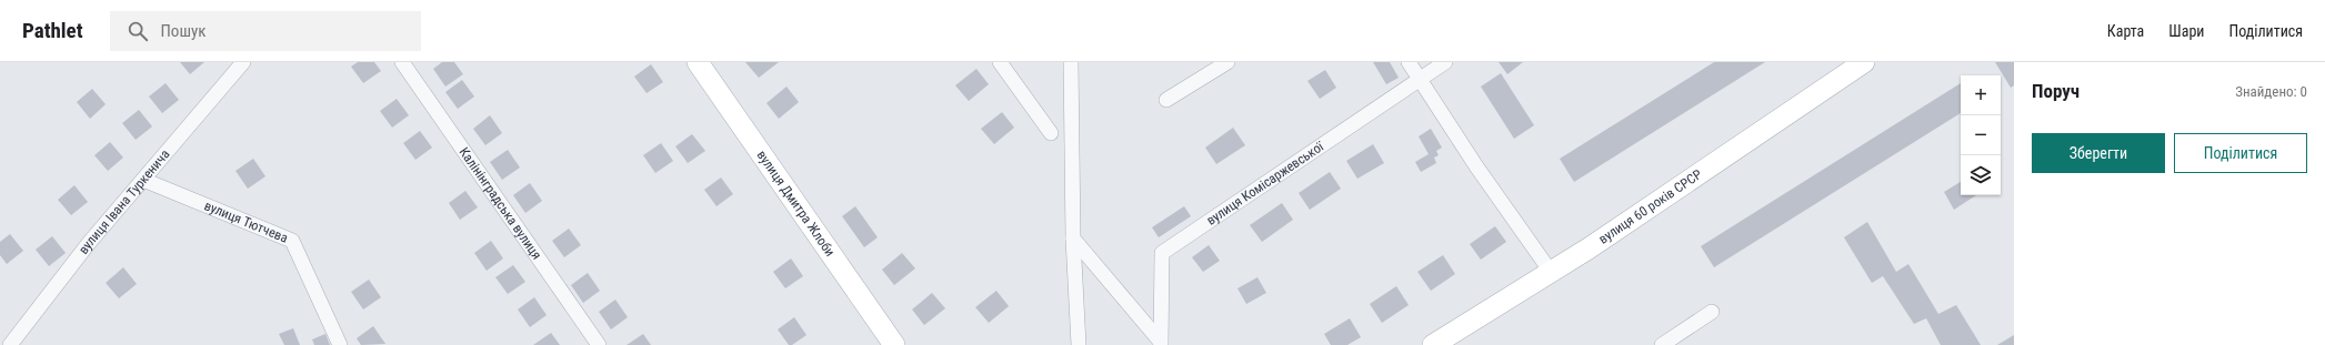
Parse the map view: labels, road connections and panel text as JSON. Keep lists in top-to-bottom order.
{
  "streets": {
    "street": [
      "вулиця Комісаржевської",
      "вулиця Івана Туркенича",
      "Калінінградська вулиця",
      "вулиця Дмитра Жлоби",
      "вулиця 60 років СРСР",
      "вулиця Тютчева"
    ]
  },
  "crossings": [
    ["вулиця Івана Туркенича", "вулиця Тютчева"]
  ],
  "page": {
    "header": "Pathlet",
    "search": "Пошук",
    "nav": ["Карта", "Шари", "Поділитися"],
    "heading": ["Поруч", "Знайдено: 0"],
    "map_buttons": ["+", "−"],
    "buttons": ["Зберегти", "Поділитися"]
  }
}
